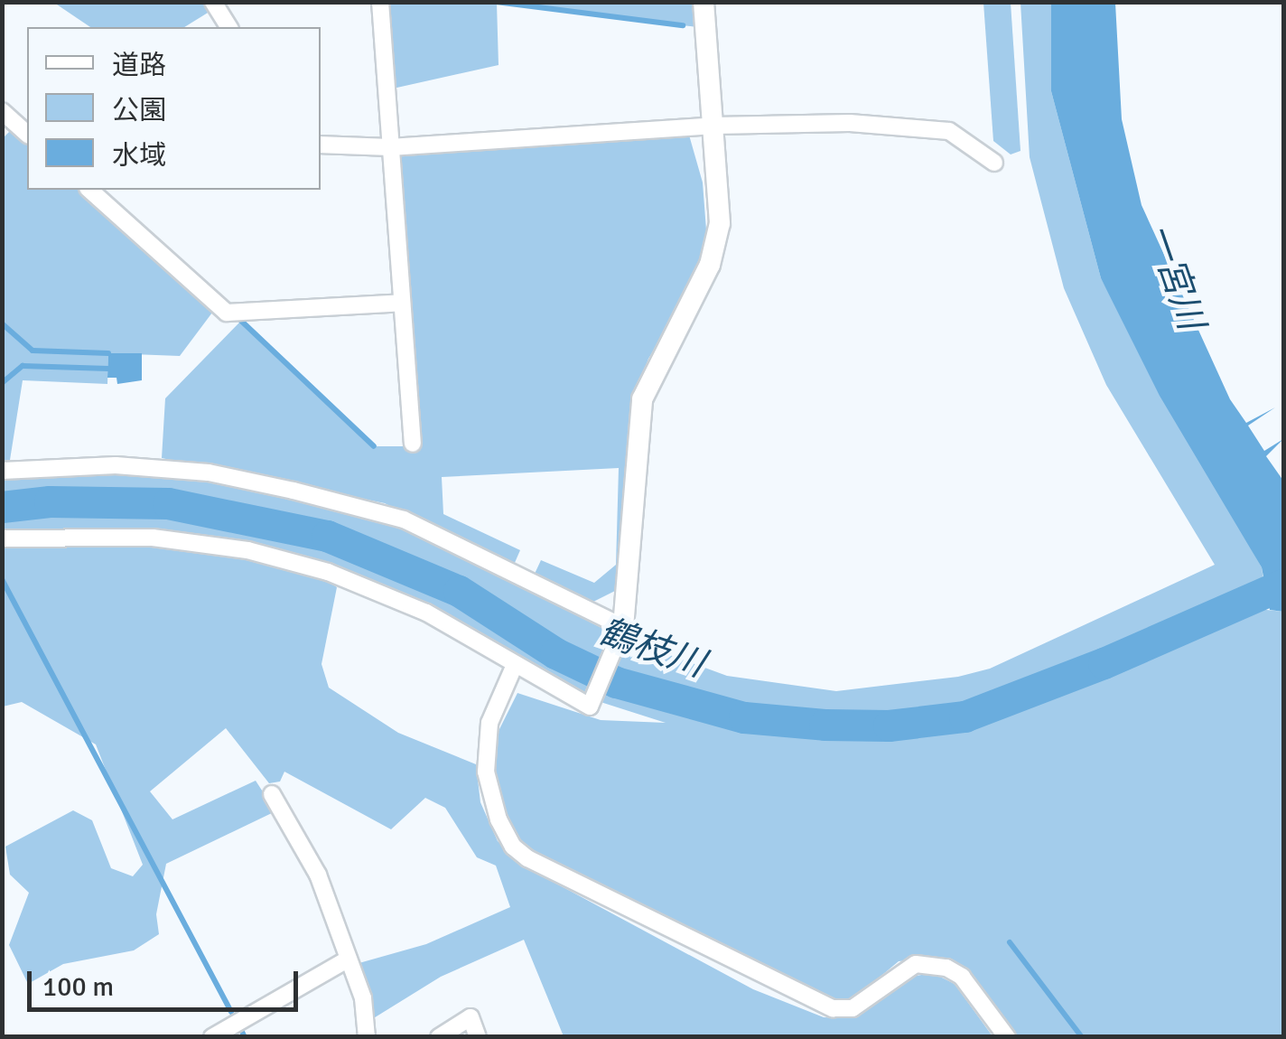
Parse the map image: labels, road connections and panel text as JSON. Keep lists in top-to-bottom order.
{
  "water": ["一宮川", "鶴枝川"],
  "legend": ["道路", "公園", "水域"],
  "scale_bar": "100 m"
}
